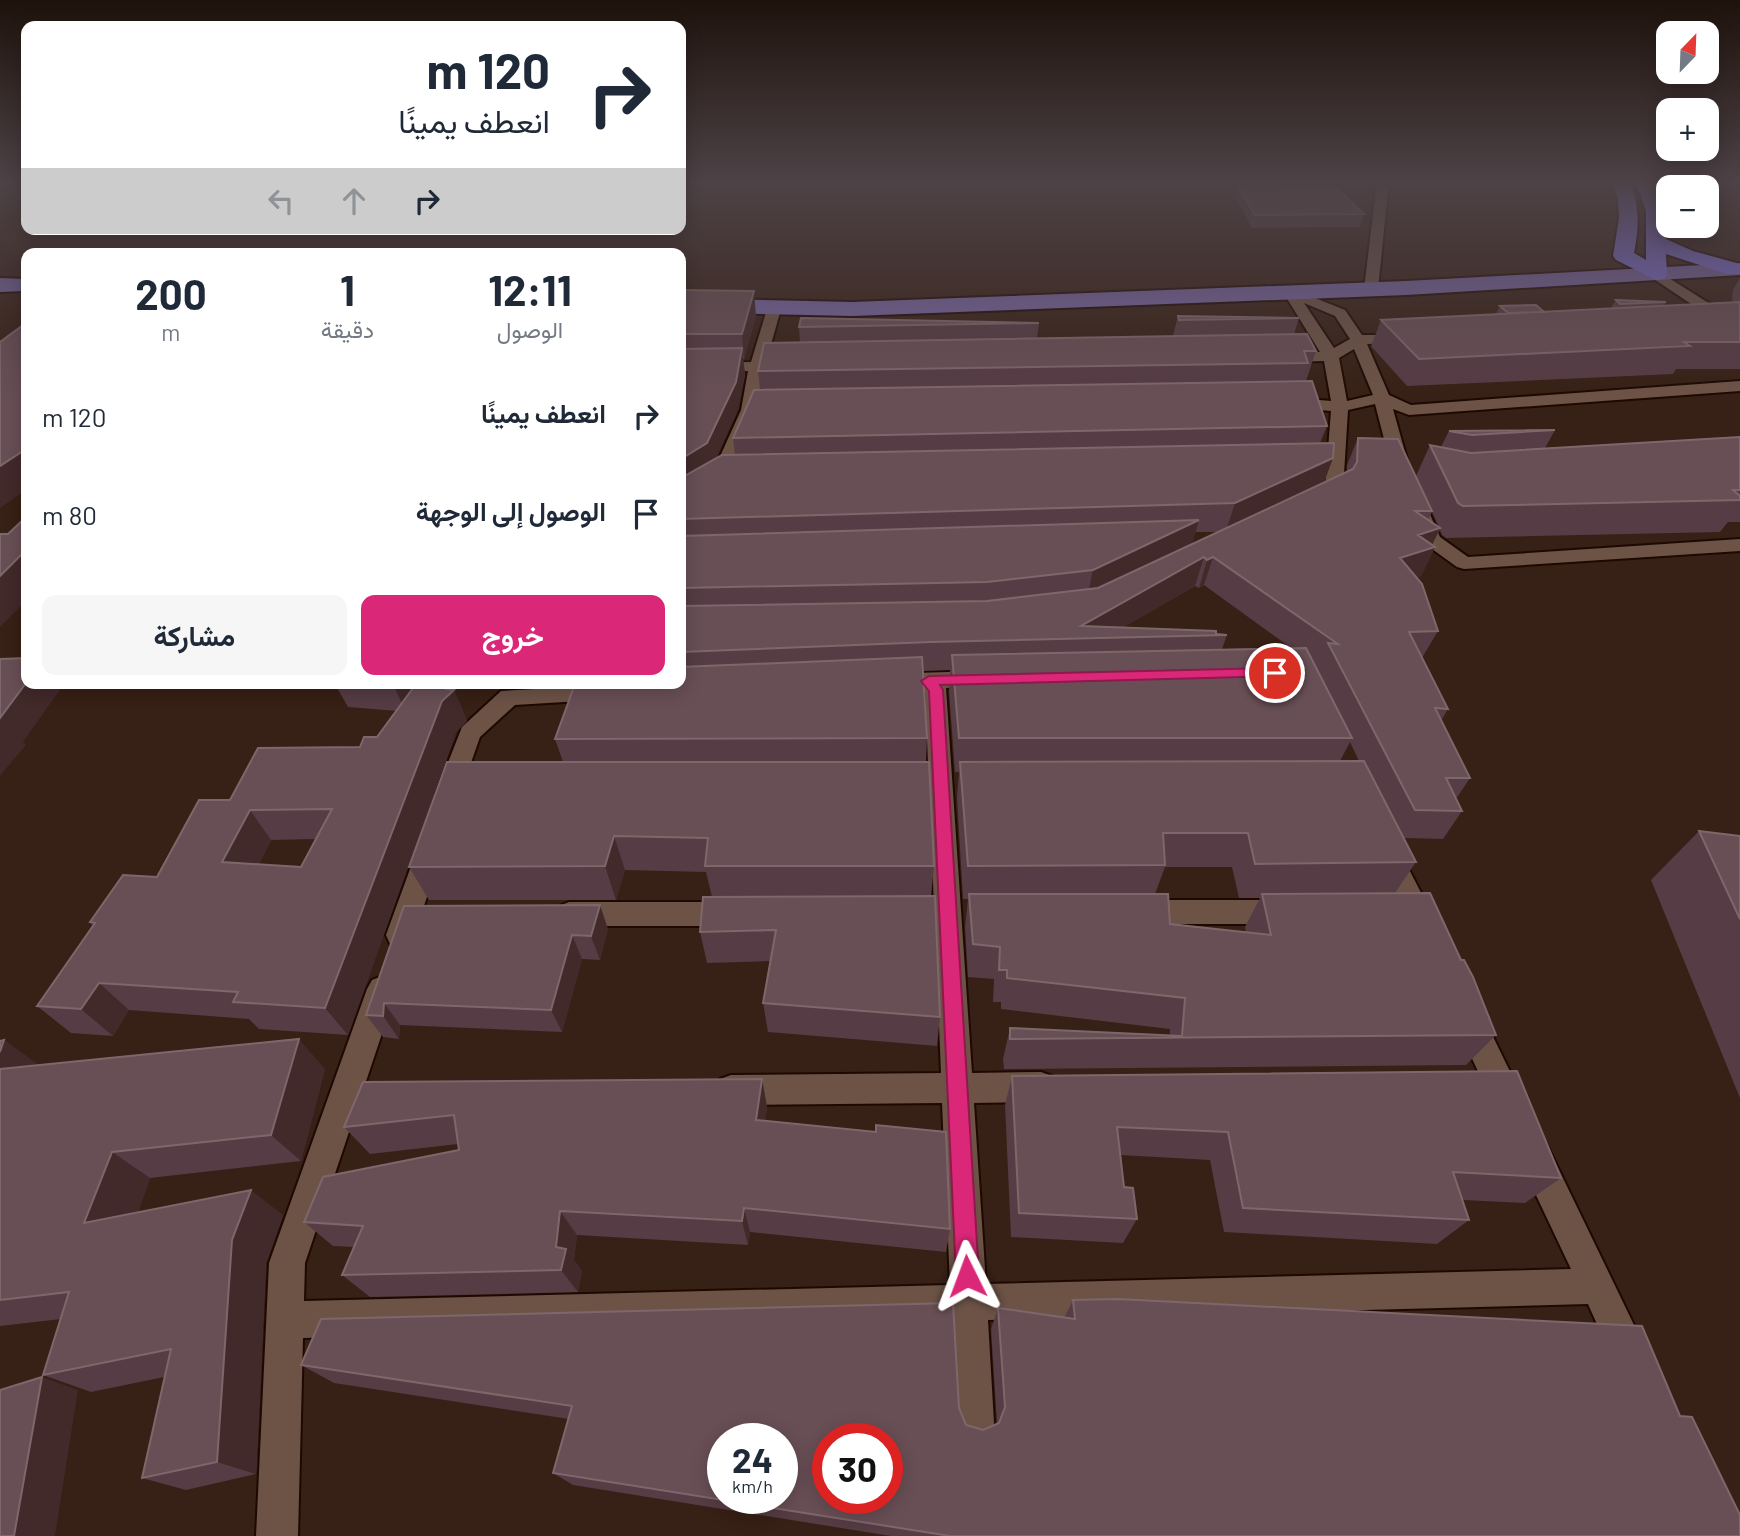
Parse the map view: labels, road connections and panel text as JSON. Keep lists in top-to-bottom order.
{
  "north": "top right",
  "page": {
    "map_buttons": ["+", "−"],
    "turn": ["120 m", "انعطف يمينًا"],
    "eta": [
      "12:11",
      "الوصول",
      "1",
      "دقيقة",
      "200",
      "m"
    ],
    "list": [
      {
        "name": "انعطف يمينًا",
        "value": "120 m"
      },
      {
        "name": "الوصول إلى الوجهة",
        "value": "80 m"
      }
    ],
    "buttons": ["خروج", "مشاركة"],
    "speed": "24 km/h",
    "limit": "30"
  }
}
